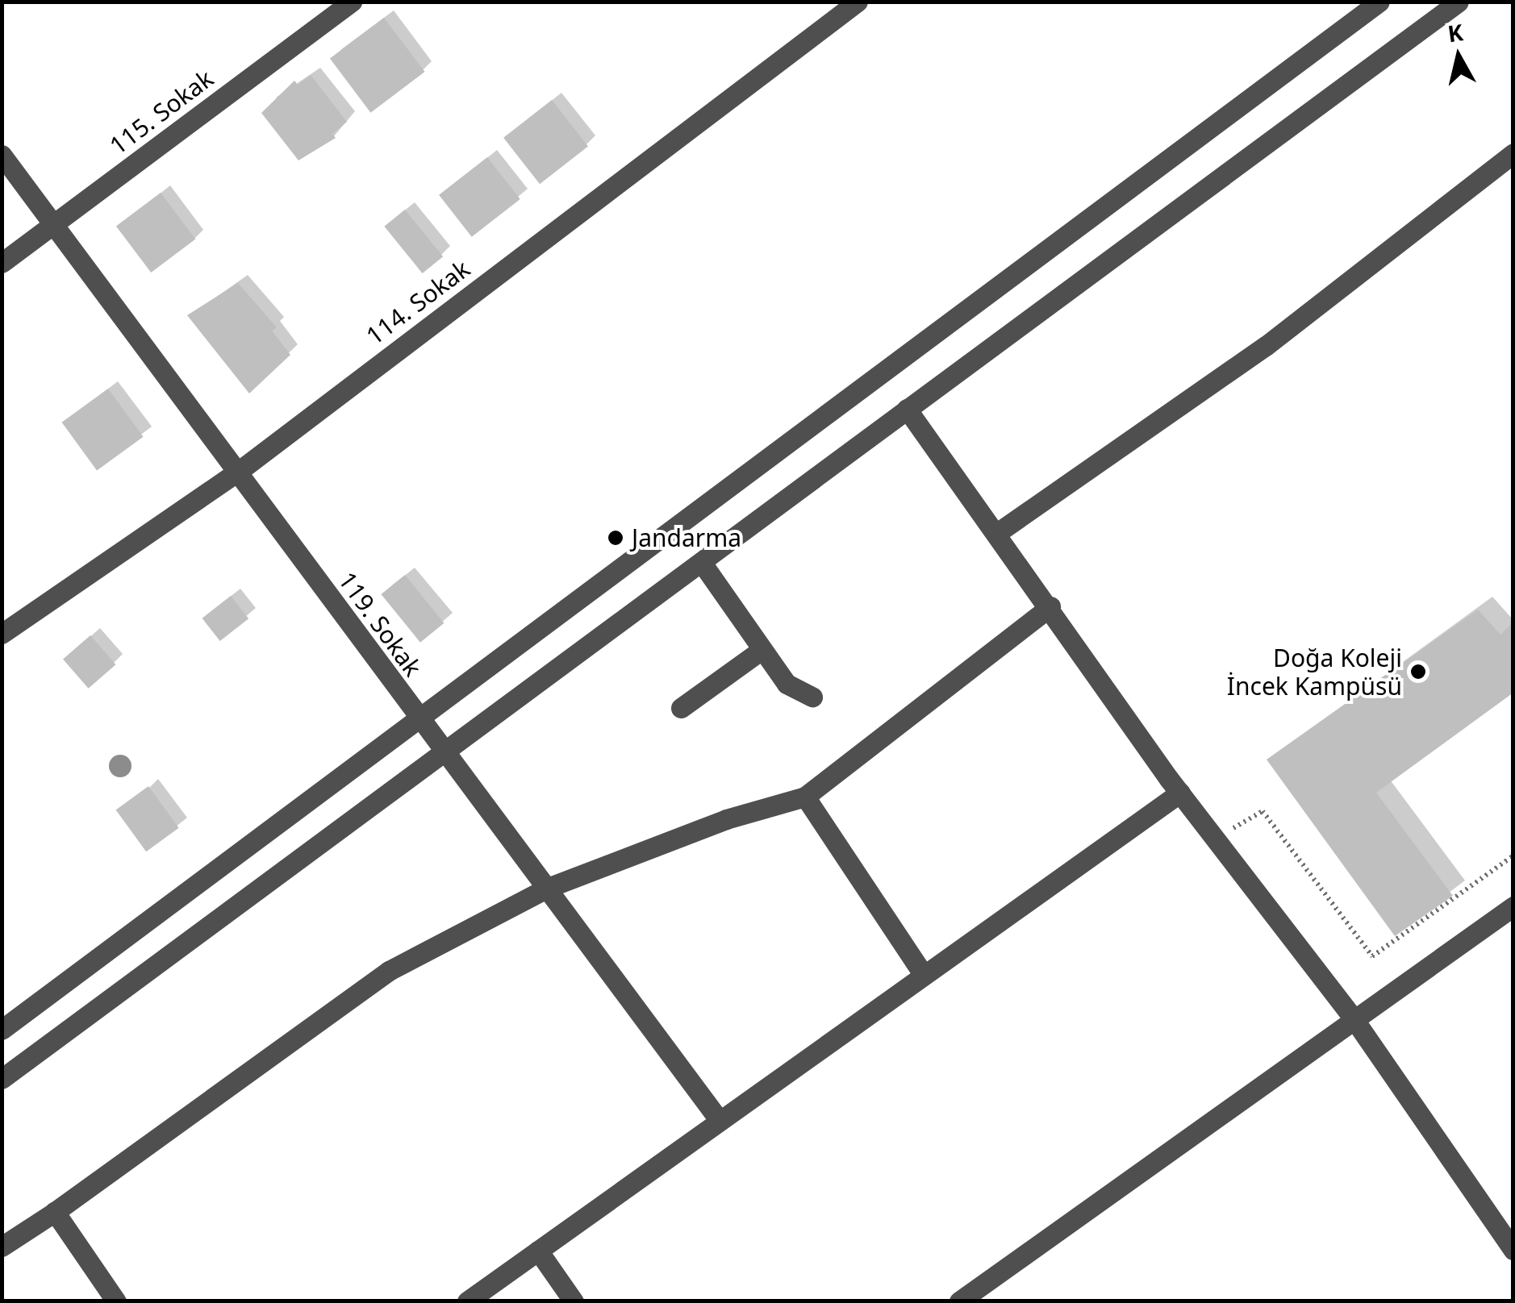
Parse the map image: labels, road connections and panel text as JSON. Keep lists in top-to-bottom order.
{
  "streets": {
    "street": ["115. Sokak", "114. Sokak", "119. Sokak"]
  },
  "crossings": [
    ["115. Sokak", "119. Sokak"],
    ["114. Sokak", "119. Sokak"]
  ],
  "places": ["Jandarma", "Doğa Koleji İncek Kampüsü"],
  "north": "top"
}
